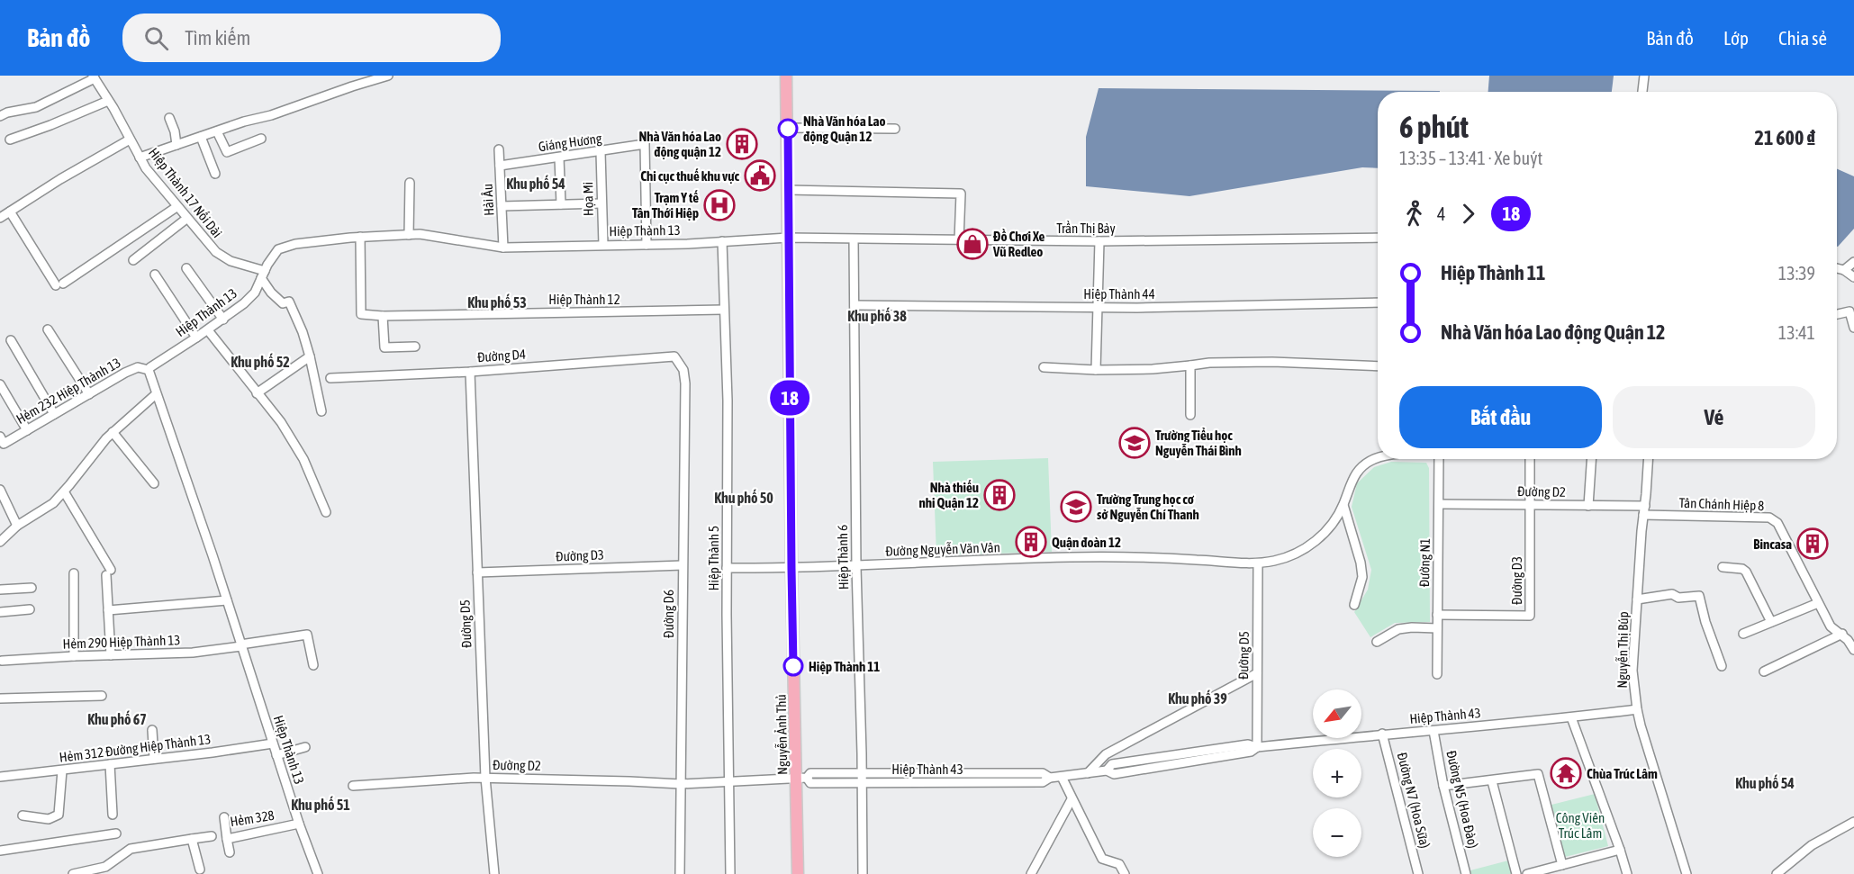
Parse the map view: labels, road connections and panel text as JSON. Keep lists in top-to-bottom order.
{
  "streets": {
    "main road": ["Nguyễn Ảnh Thủ"],
    "street": [
      "Giáng Hương",
      "Hiệp Thành 17 Nối Dài",
      "Họa Mi",
      "Hải Âu",
      "Trần Thị Bảy",
      "Hiệp Thành 13",
      "Hiệp Thành 44",
      "Hiệp Thành 12",
      "Đường D4",
      "Hẻm 232 Hiệp Thành 13",
      "Đường D2",
      "Tân Chánh Hiệp 8",
      "Đường Nguyễn Văn Vân",
      "Đường D3",
      "Hiệp Thành 6",
      "Hiệp Thành 5",
      "Đường N1",
      "Đường D6",
      "Đường D5",
      "Hẻm 290 Hiệp Thành 13",
      "Nguyễn Thị Búp",
      "Hiệp Thành 43",
      "Hẻm 312 Đường Hiệp Thành 13",
      "Đường N5 (Hoa Đào)",
      "Đường N7 (Hoa Sữa)",
      "Hẻm 328"
    ]
  },
  "crossings": [
    ["Giáng Hương", "Họa Mi"],
    ["Giáng Hương", "Hải Âu"],
    ["Giáng Hương", "Hiệp Thành 13"],
    ["Hiệp Thành 17 Nối Dài", "Hiệp Thành 13"],
    ["Họa Mi", "Hiệp Thành 13"],
    ["Hải Âu", "Hiệp Thành 13"],
    ["Trần Thị Bảy", "Hiệp Thành 13"],
    ["Trần Thị Bảy", "Hiệp Thành 6"],
    ["Trần Thị Bảy", "Nguyễn Ảnh Thủ"],
    ["Hiệp Thành 13", "Hiệp Thành 12"],
    ["Hiệp Thành 13", "Hẻm 232 Hiệp Thành 13"],
    ["Hiệp Thành 13", "Hiệp Thành 5"],
    ["Hiệp Thành 13", "Hẻm 290 Hiệp Thành 13"],
    ["Hiệp Thành 13", "Nguyễn Ảnh Thủ"],
    ["Hiệp Thành 13", "Hẻm 312 Đường Hiệp Thành 13"],
    ["Hiệp Thành 13", "Hẻm 328"],
    ["Hiệp Thành 44", "Hiệp Thành 6"],
    ["Hiệp Thành 12", "Hiệp Thành 5"],
    ["Đường D4", "Đường D6"],
    ["Đường D4", "Đường D5"],
    ["Đường D2", "Tân Chánh Hiệp 8"],
    ["Đường D2", "Đường D3"],
    ["Đường D2", "Đường N1"],
    ["Đường D2", "Đường D6"],
    ["Đường D2", "Đường D5"],
    ["Đường D2", "Nguyễn Thị Búp"],
    ["Đường D2", "Hiệp Thành 43"],
    ["Tân Chánh Hiệp 8", "Nguyễn Thị Búp"],
    ["Đường Nguyễn Văn Vân", "Hiệp Thành 6"],
    ["Đường Nguyễn Văn Vân", "Hiệp Thành 5"],
    ["Đường Nguyễn Văn Vân", "Đường D5"],
    ["Đường Nguyễn Văn Vân", "Nguyễn Ảnh Thủ"],
    ["Đường D3", "Đường N1"],
    ["Đường D3", "Đường D6"],
    ["Đường D3", "Đường D5"],
    ["Hiệp Thành 6", "Hiệp Thành 43"],
    ["Hiệp Thành 5", "Hiệp Thành 43"],
    ["Đường D6", "Hiệp Thành 43"],
    ["Đường D5", "Hiệp Thành 43"],
    ["Nguyễn Thị Búp", "Hiệp Thành 43"],
    ["Hiệp Thành 43", "Nguyễn Ảnh Thủ"],
    ["Hiệp Thành 43", "Đường N5 (Hoa Đào)"],
    ["Hiệp Thành 43", "Đường N7 (Hoa Sữa)"]
  ],
  "districts": [
    "Khu phố 54",
    "Khu phố 53",
    "Khu phố 38",
    "Khu phố 52",
    "Khu phố 50",
    "Khu phố 39",
    "Khu phố 67",
    "Khu phố 54",
    "Khu phố 51"
  ],
  "parks": ["Công Viên Trúc Lâm"],
  "places": {
    "other": ["Nhà Văn hóa Lao động Quận 12", "Hiệp Thành 11"],
    "building": [
      "Nhà Văn hóa Lao động quận 12",
      "Nhà thiếu nhi Quận 12",
      "Quận đoàn 12",
      "Bincasa"
    ],
    "public building": ["Chi cục thuế khu vực"],
    "hospital": ["Trạm Y tế Tân Thới Hiệp"],
    "shop": ["Đồ Chơi Xe Vũ Redleo"],
    "school or university": ["Trường Tiểu học Nguyễn Thái Bình", "Trường Trung học cơ sở Nguyễn Chí Thanh"],
    "temple": ["Chùa Trúc Lâm"]
  },
  "lines": ["bus line 18"],
  "north": "bottom left",
  "page": {
    "header": "Bản đồ",
    "search": "Tìm kiếm",
    "nav": ["Bản đồ", "Lớp", "Chia sẻ"],
    "on_map": "18",
    "heading": ["6 phút", "13:35 – 13:41 · Xe buýt", "21 600 ₫"],
    "legs": ["4", "18"],
    "list": [
      {
        "name": "Hiệp Thành 11",
        "value": "13:39"
      },
      {
        "name": "Nhà Văn hóa Lao động Quận 12",
        "value": "13:41"
      }
    ],
    "buttons": ["Bắt đầu", "Vé"],
    "map_buttons": ["+", "−"]
  }
}
